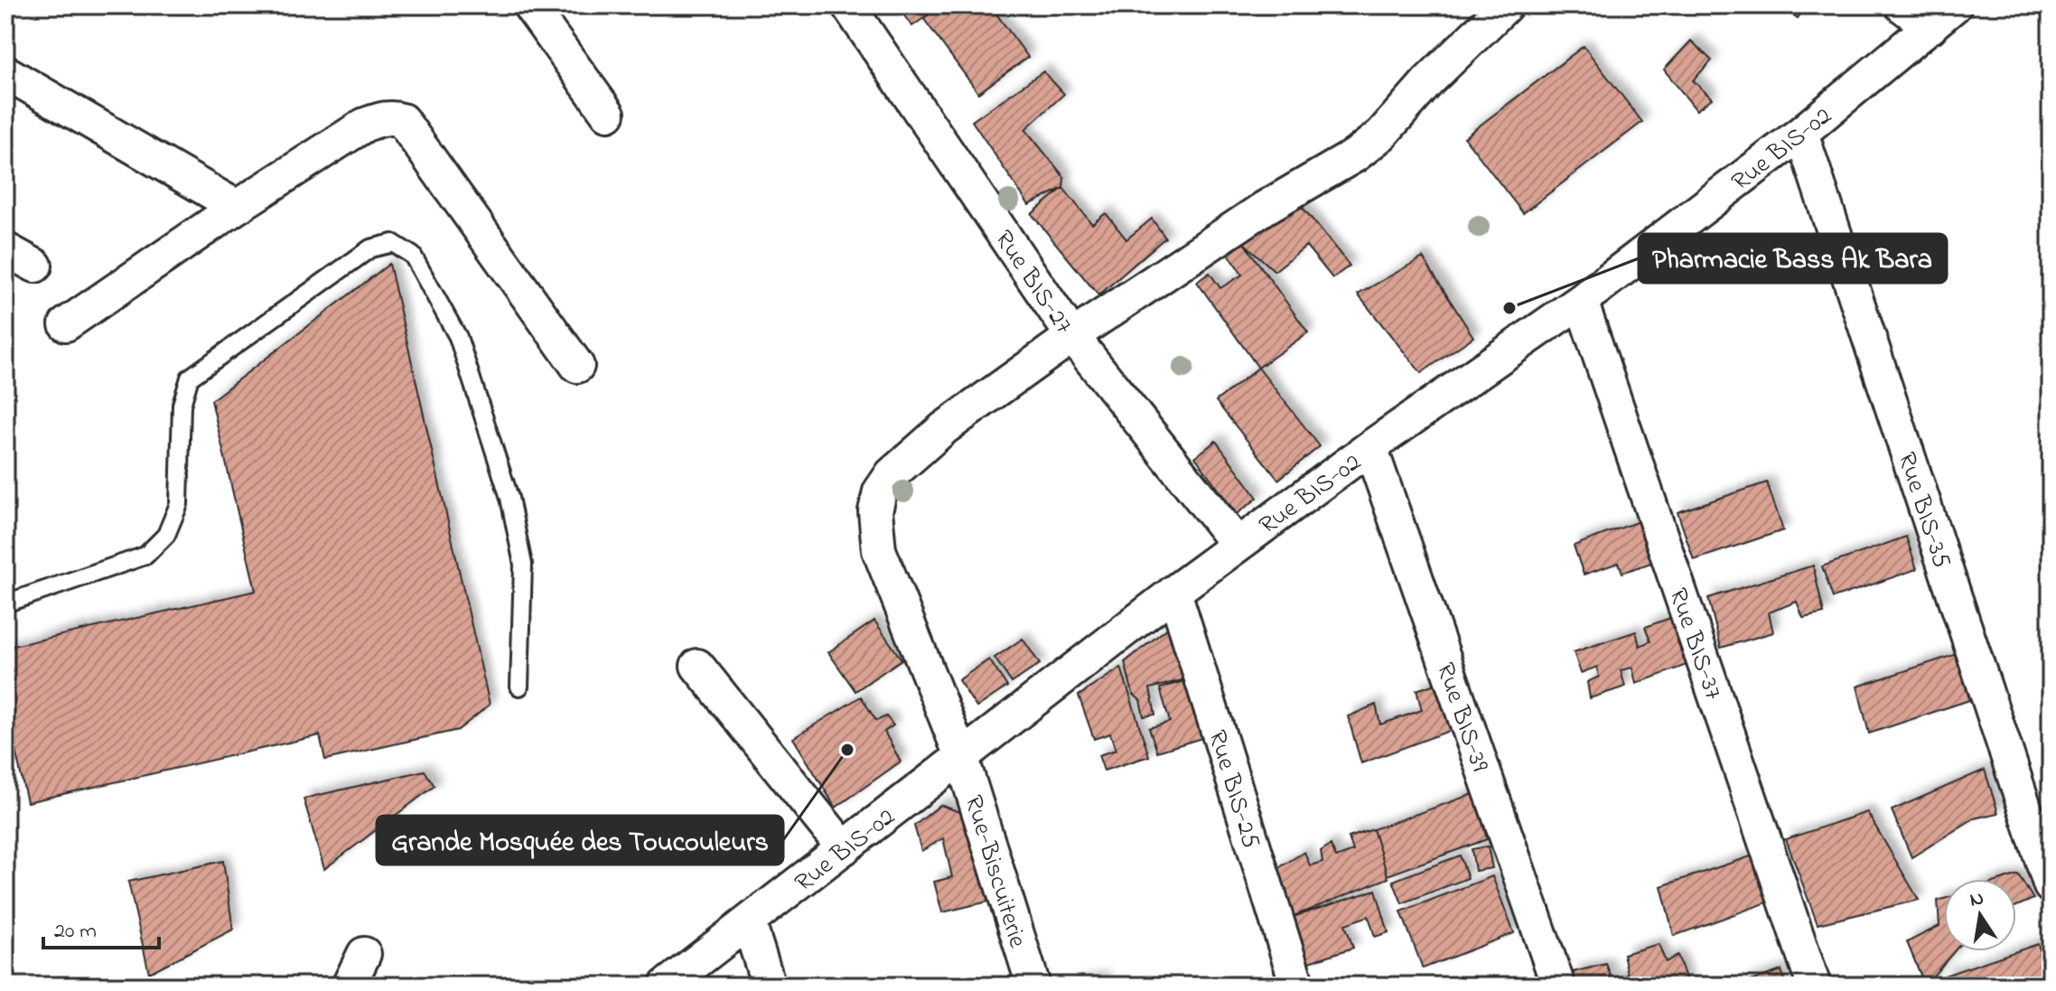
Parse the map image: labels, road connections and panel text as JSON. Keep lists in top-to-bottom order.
{
  "streets": {
    "street": [
      "Rue BIS-02",
      "Rue BIS-27",
      "Rue BIS-35",
      "Rue BIS-37",
      "Rue BIS-39",
      "Rue BIS-25",
      "Rue-Biscuiterie"
    ]
  },
  "crossings": [
    ["Rue BIS-02", "Rue BIS-27"],
    ["Rue BIS-02", "Rue BIS-35"],
    ["Rue BIS-02", "Rue BIS-37"],
    ["Rue BIS-02", "Rue BIS-39"],
    ["Rue BIS-02", "Rue BIS-25"],
    ["Rue BIS-02", "Rue-Biscuiterie"],
    ["Rue BIS-27", "Rue-Biscuiterie"]
  ],
  "places": ["Pharmacie Bass Ak Bara", "Grande Mosquée des Toucouleurs"],
  "scale_bar": "20 m",
  "north": "top"
}
